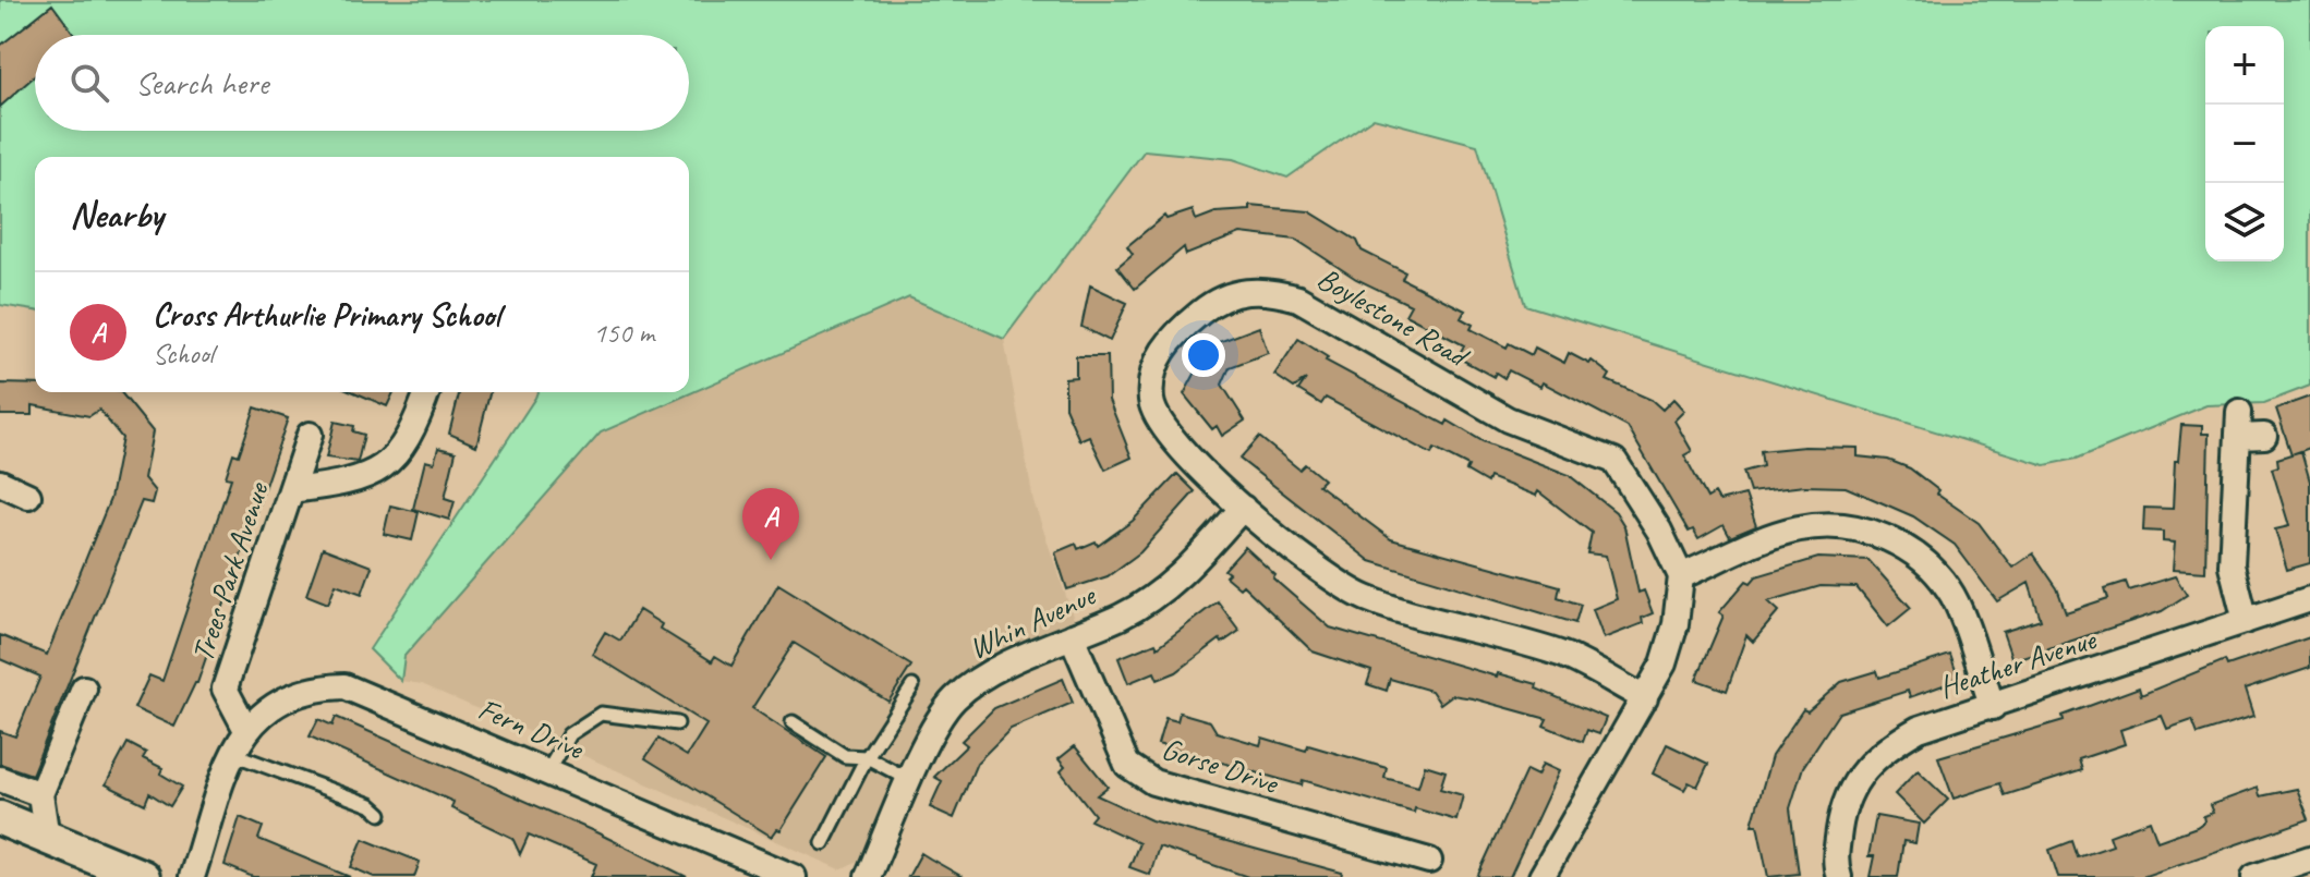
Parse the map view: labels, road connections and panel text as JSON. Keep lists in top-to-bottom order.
{
  "streets": {
    "street": [
      "Boylestone Road",
      "Trees Park Avenue",
      "Whin Avenue",
      "Heather Avenue",
      "Fern Drive",
      "Gorse Drive"
    ]
  },
  "crossings": [
    ["Boylestone Road", "Whin Avenue"],
    ["Trees Park Avenue", "Fern Drive"],
    ["Whin Avenue", "Gorse Drive"]
  ],
  "page": {
    "map_buttons": ["+", "−"],
    "search": "Search here",
    "heading": "Nearby",
    "list": [
      {
        "mark": "A",
        "name": "Cross Arthurlie Primary School",
        "note": "School",
        "value": "150 m"
      }
    ],
    "pins": "A"
  }
}
